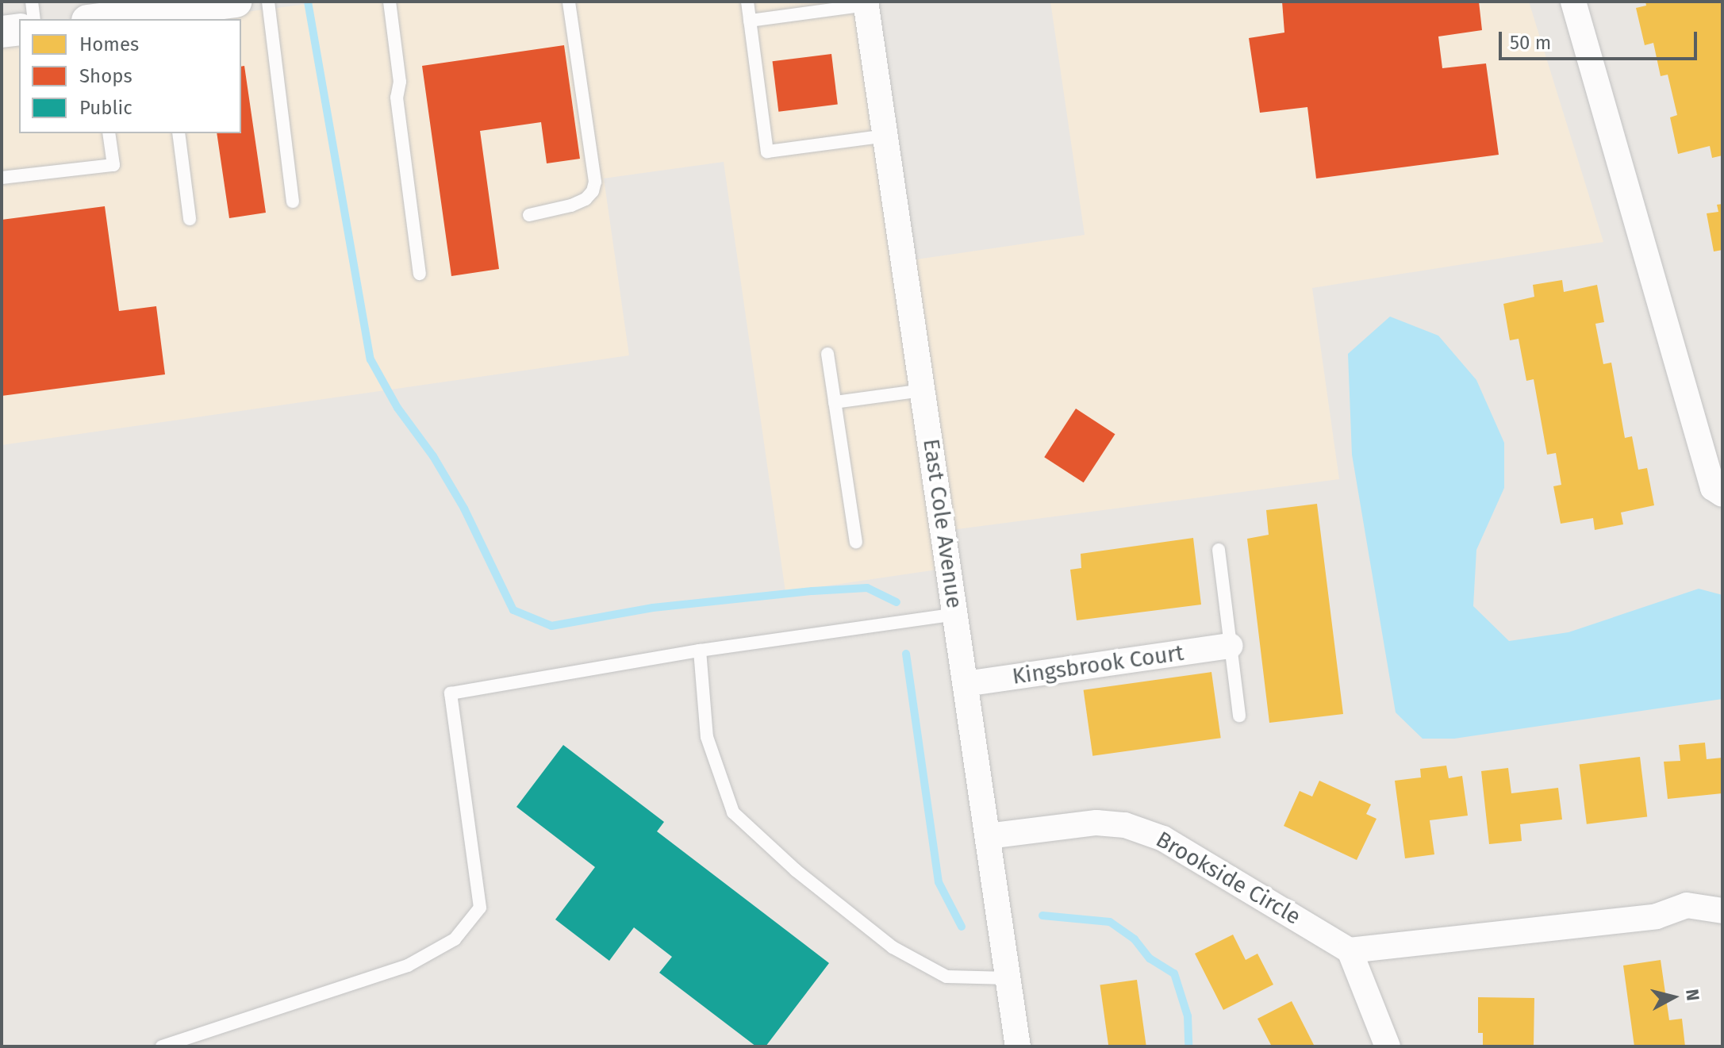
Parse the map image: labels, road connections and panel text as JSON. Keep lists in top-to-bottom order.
{
  "streets": {
    "street": ["East Cole Avenue", "Kingsbrook Court", "Brookside Circle"]
  },
  "crossings": [
    ["East Cole Avenue", "Kingsbrook Court"],
    ["East Cole Avenue", "Brookside Circle"]
  ],
  "legend": ["Homes", "Shops", "Public"],
  "scale_bar": "50 m",
  "north": "right"
}
